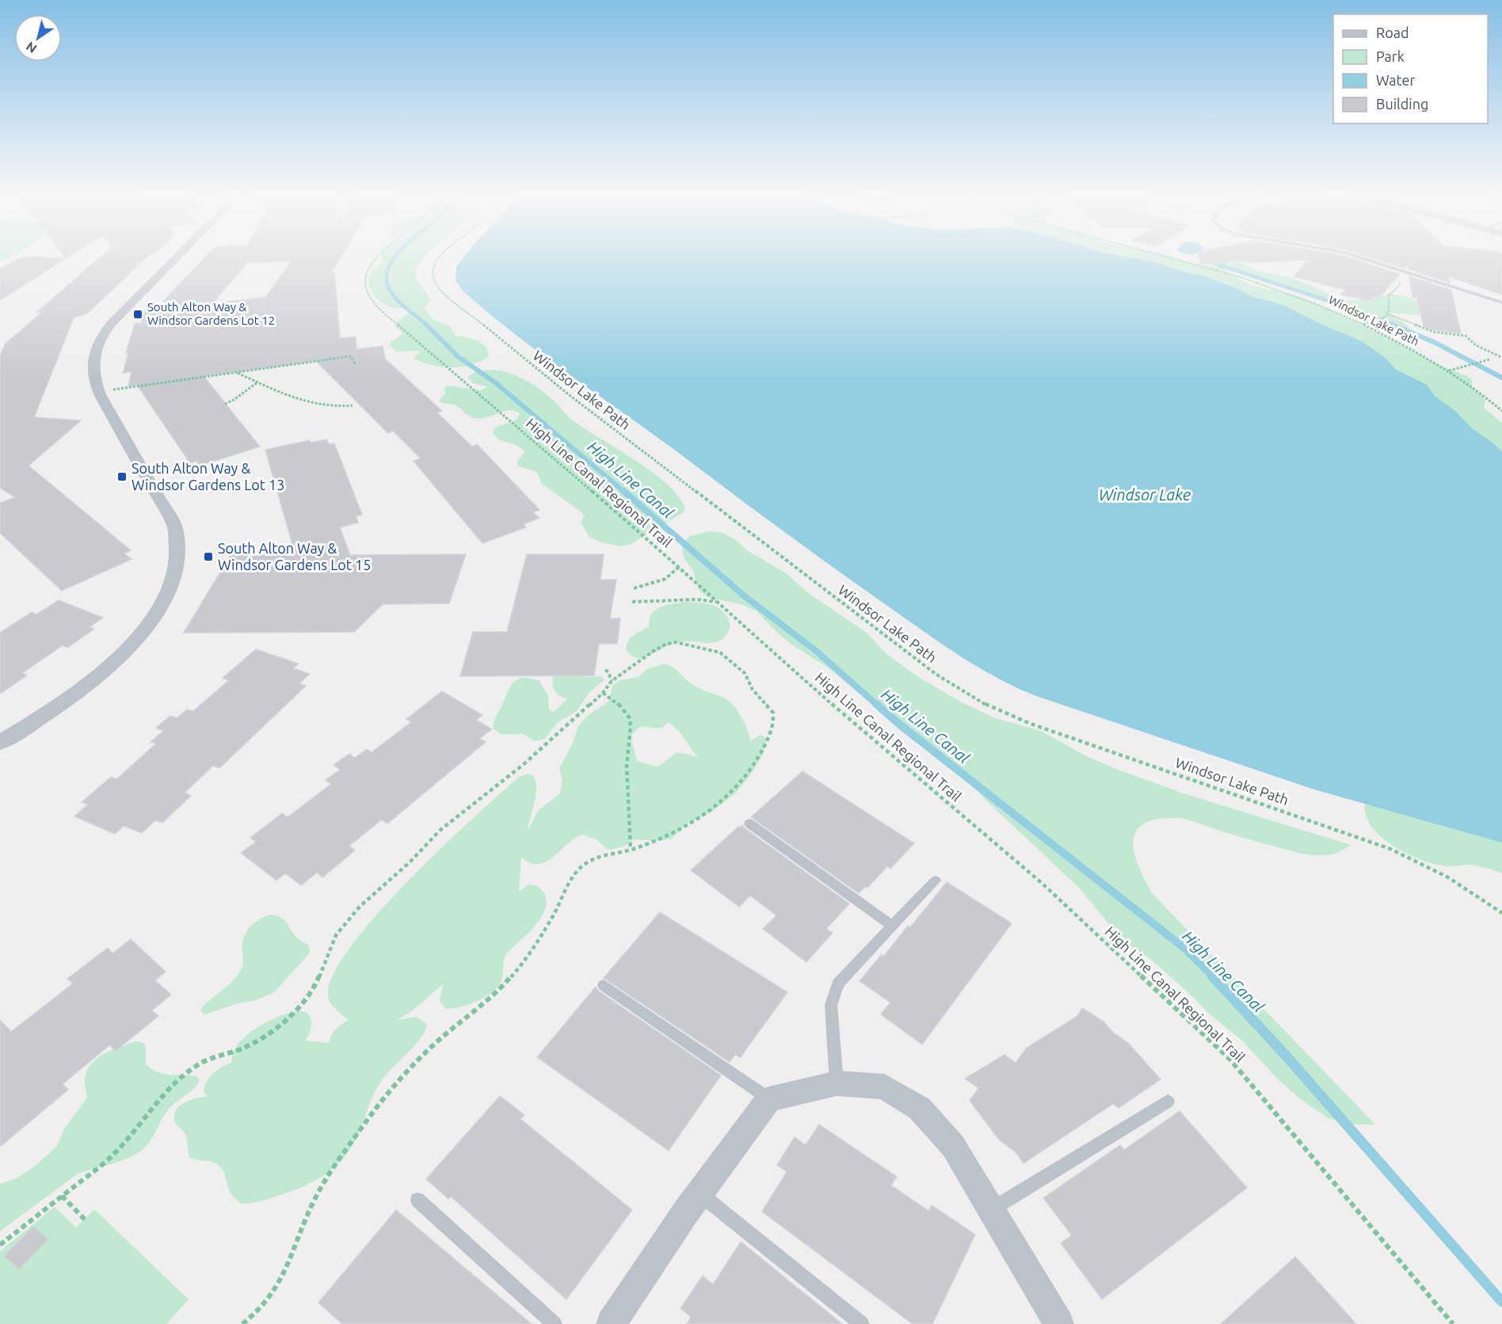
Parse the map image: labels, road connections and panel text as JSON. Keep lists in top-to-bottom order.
{
  "streets": {
    "path": ["Windsor Lake Path", "High Line Canal Regional Trail"]
  },
  "water": ["High Line Canal", "Windsor Lake"],
  "places": {
    "transit": ["South Alton Way & Windsor Gardens Lot 12", "South Alton Way & Windsor Gardens Lot 13", "South Alton Way & Windsor Gardens Lot 15"]
  },
  "legend": [
    "Road",
    "Park",
    "Water",
    "Building"
  ],
  "north": "bottom left"
}
